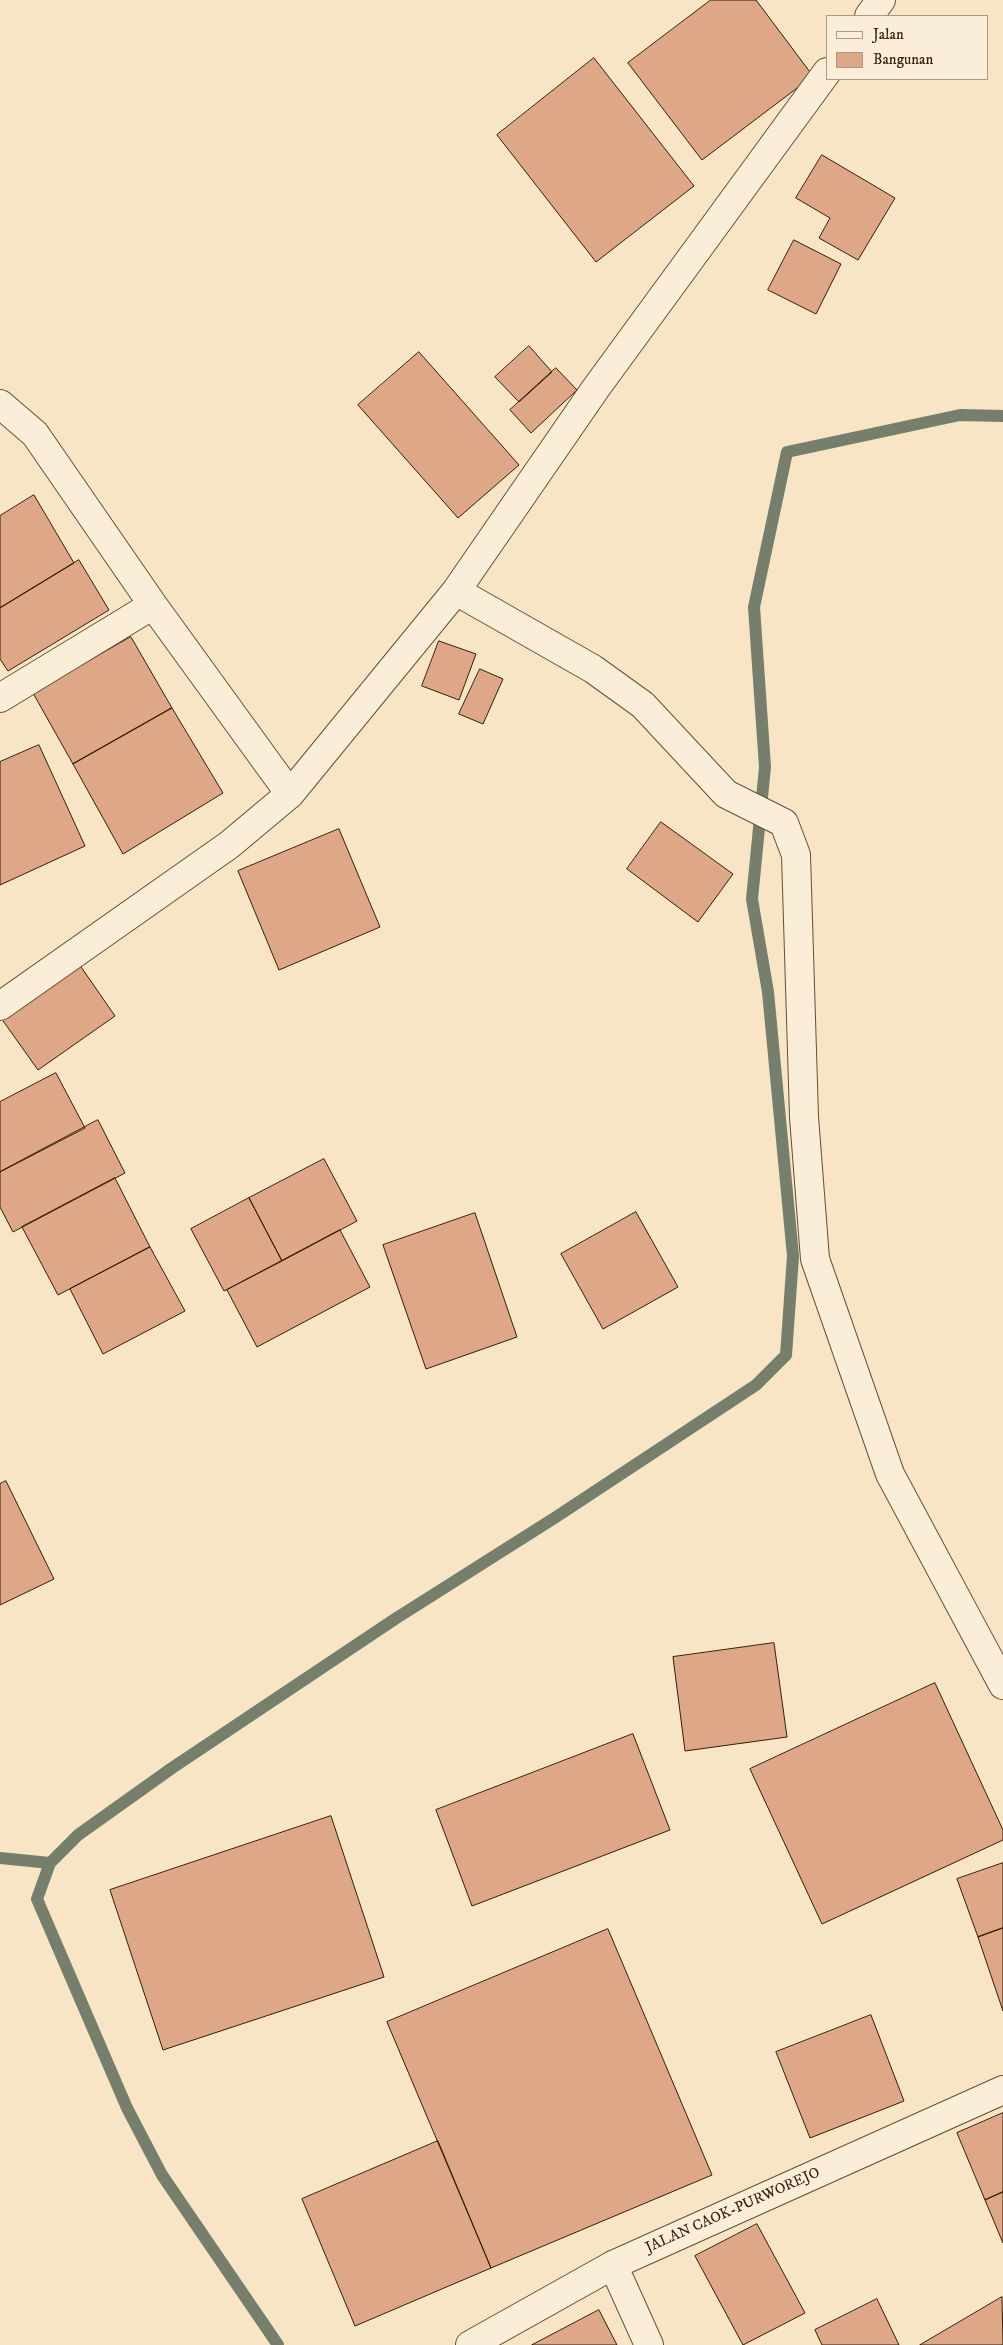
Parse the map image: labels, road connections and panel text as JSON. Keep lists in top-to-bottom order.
{
  "streets": {
    "street": ["JALAN CAOK-PURWOREJO"]
  },
  "legend": ["Jalan", "Bangunan"]
}
